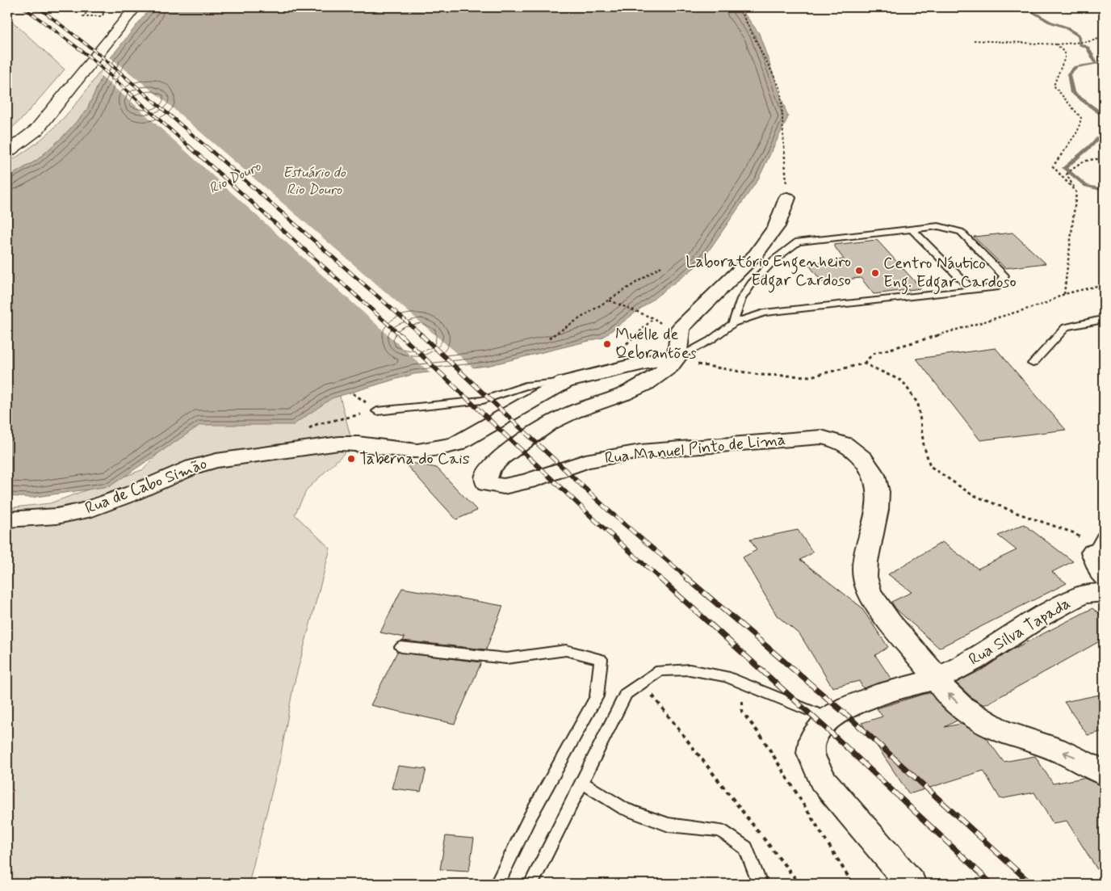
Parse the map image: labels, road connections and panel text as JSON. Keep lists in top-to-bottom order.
{
  "streets": {
    "street": ["Rua Manuel Pinto de Lima", "Rua de Cabo Simão", "Rua Silva Tapada"]
  },
  "crossings": [
    ["Rua Manuel Pinto de Lima", "Rua Silva Tapada"]
  ],
  "water": ["Estuário do Rio Douro", "Rio Douro"],
  "places": [
    "Laboratório Engenheiro Edgar Cardoso",
    "Centro Náutico Eng. Edgar Cardoso",
    "Muelle de Qebrantões",
    "Taberna do Cais"
  ]
}
